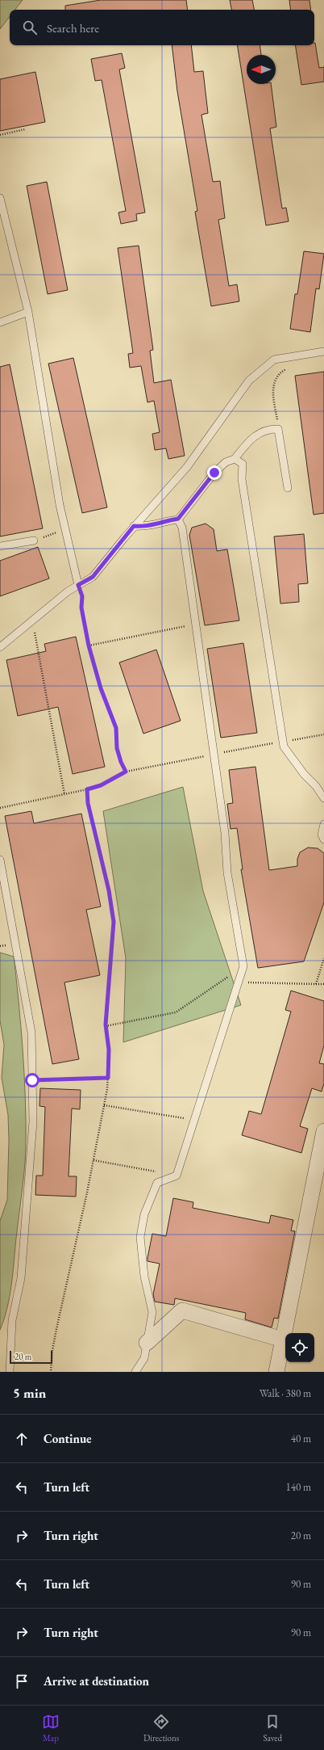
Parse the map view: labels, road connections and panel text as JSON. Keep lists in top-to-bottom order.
{
  "scale_bar": "20 m",
  "north": "left",
  "page": {
    "search": "Search here",
    "scale": "20 m",
    "heading": ["5 min", "Walk · 380 m"],
    "list": [
      ["Continue", "40 m"],
      ["Turn left", "140 m"],
      ["Turn right", "20 m"],
      ["Turn left", "90 m"],
      ["Turn right", "90 m"],
      "Arrive at destination"
    ],
    "nav": ["Map", "Directions", "Saved"]
  }
}
